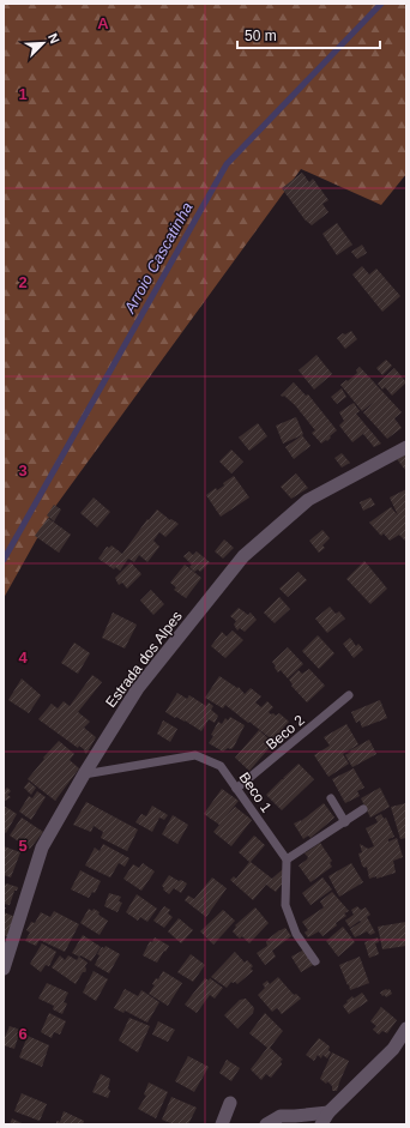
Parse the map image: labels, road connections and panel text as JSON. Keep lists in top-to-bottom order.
{
  "streets": {
    "street": ["Estrada dos Alpes"],
    "lane": ["Beco 2", "Beco 1"]
  },
  "crossings": [
    ["Estrada dos Alpes", "Beco 1"],
    ["Beco 2", "Beco 1"]
  ],
  "water": ["Arroio Cascatinha"],
  "scale_bar": "50 m",
  "north": "top right",
  "grid": {
    "columns": ["A"],
    "rows": [
      "1",
      "2",
      "3",
      "4",
      "5",
      "6"
    ]
  }
}
